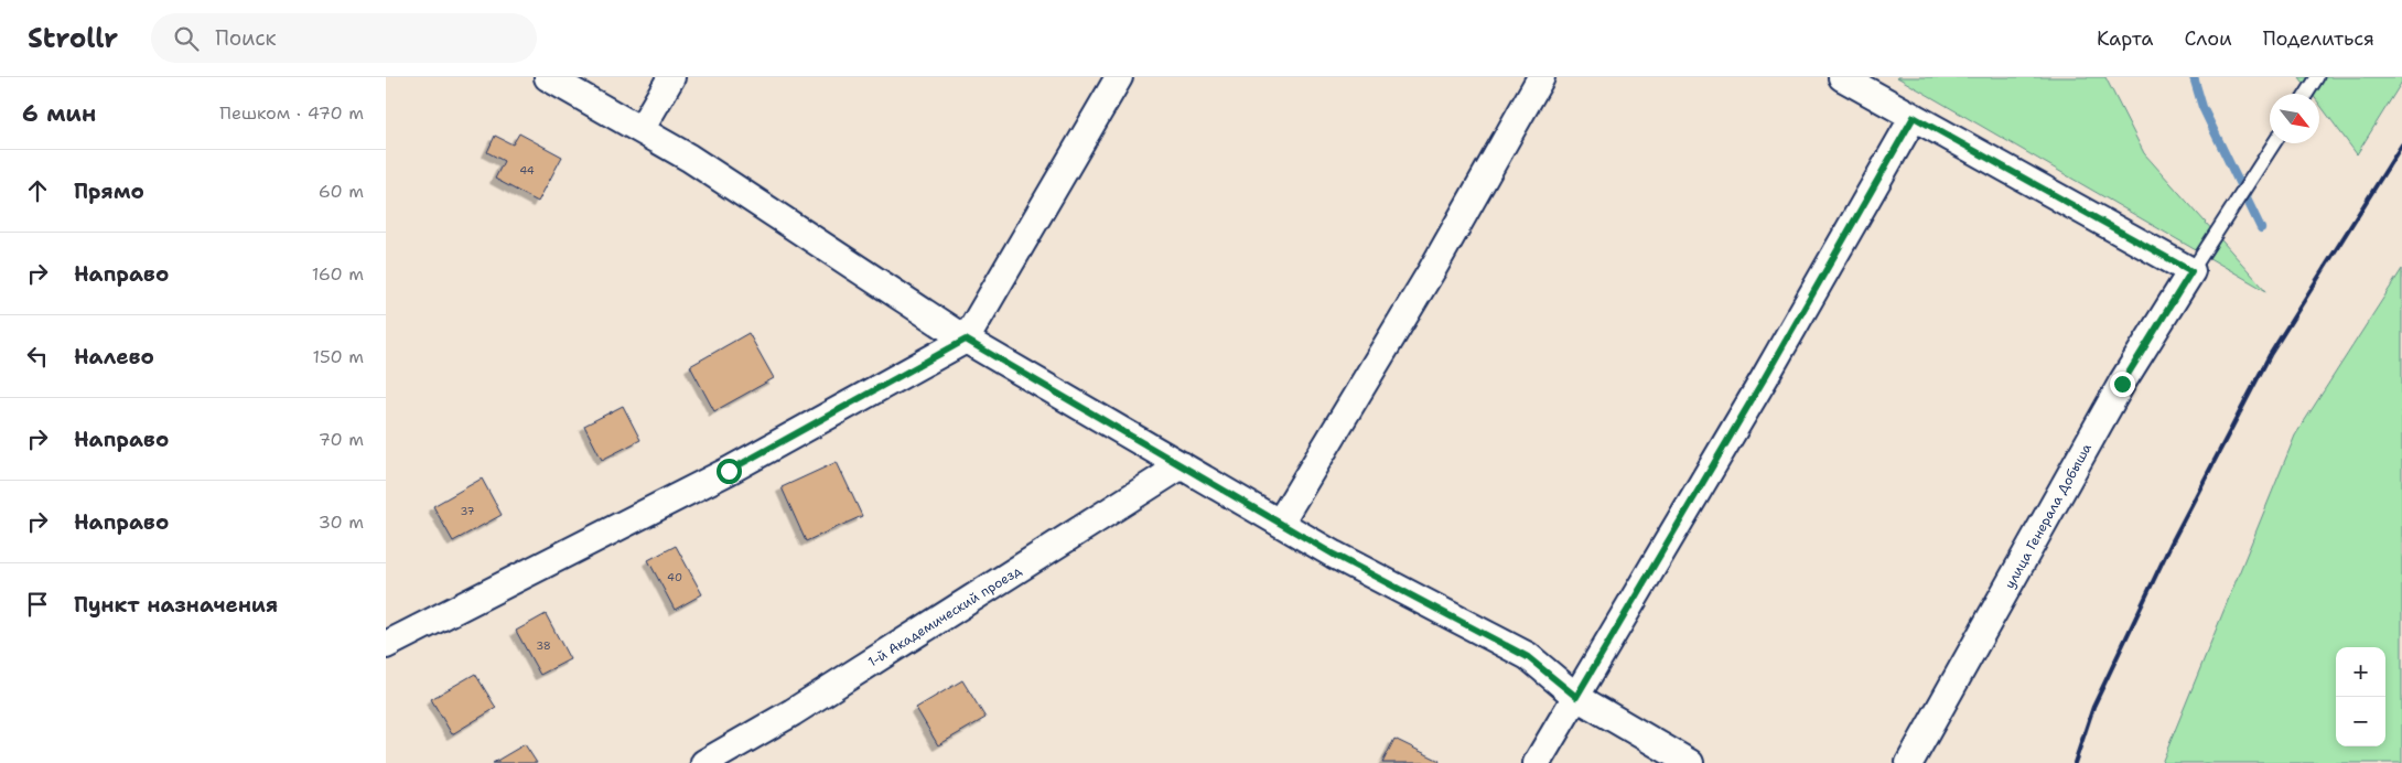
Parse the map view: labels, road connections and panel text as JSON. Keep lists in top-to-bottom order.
{
  "streets": {
    "street": ["улица Генерала Добыша", "1-й Академический проезд"]
  },
  "house_numbers": [
    "44",
    "37",
    "40",
    "38"
  ],
  "north": "bottom right",
  "page": {
    "header": "Strollr",
    "search": "Поиск",
    "nav": ["Карта", "Слои", "Поделиться"],
    "heading": ["6 мин", "Пешком · 470 m"],
    "list": [
      ["Прямо", "60 m"],
      ["Направо", "160 m"],
      ["Налево", "150 m"],
      ["Направо", "70 m"],
      ["Направо", "30 m"],
      "Пункт назначения"
    ],
    "map_buttons": ["+", "−"]
  }
}
